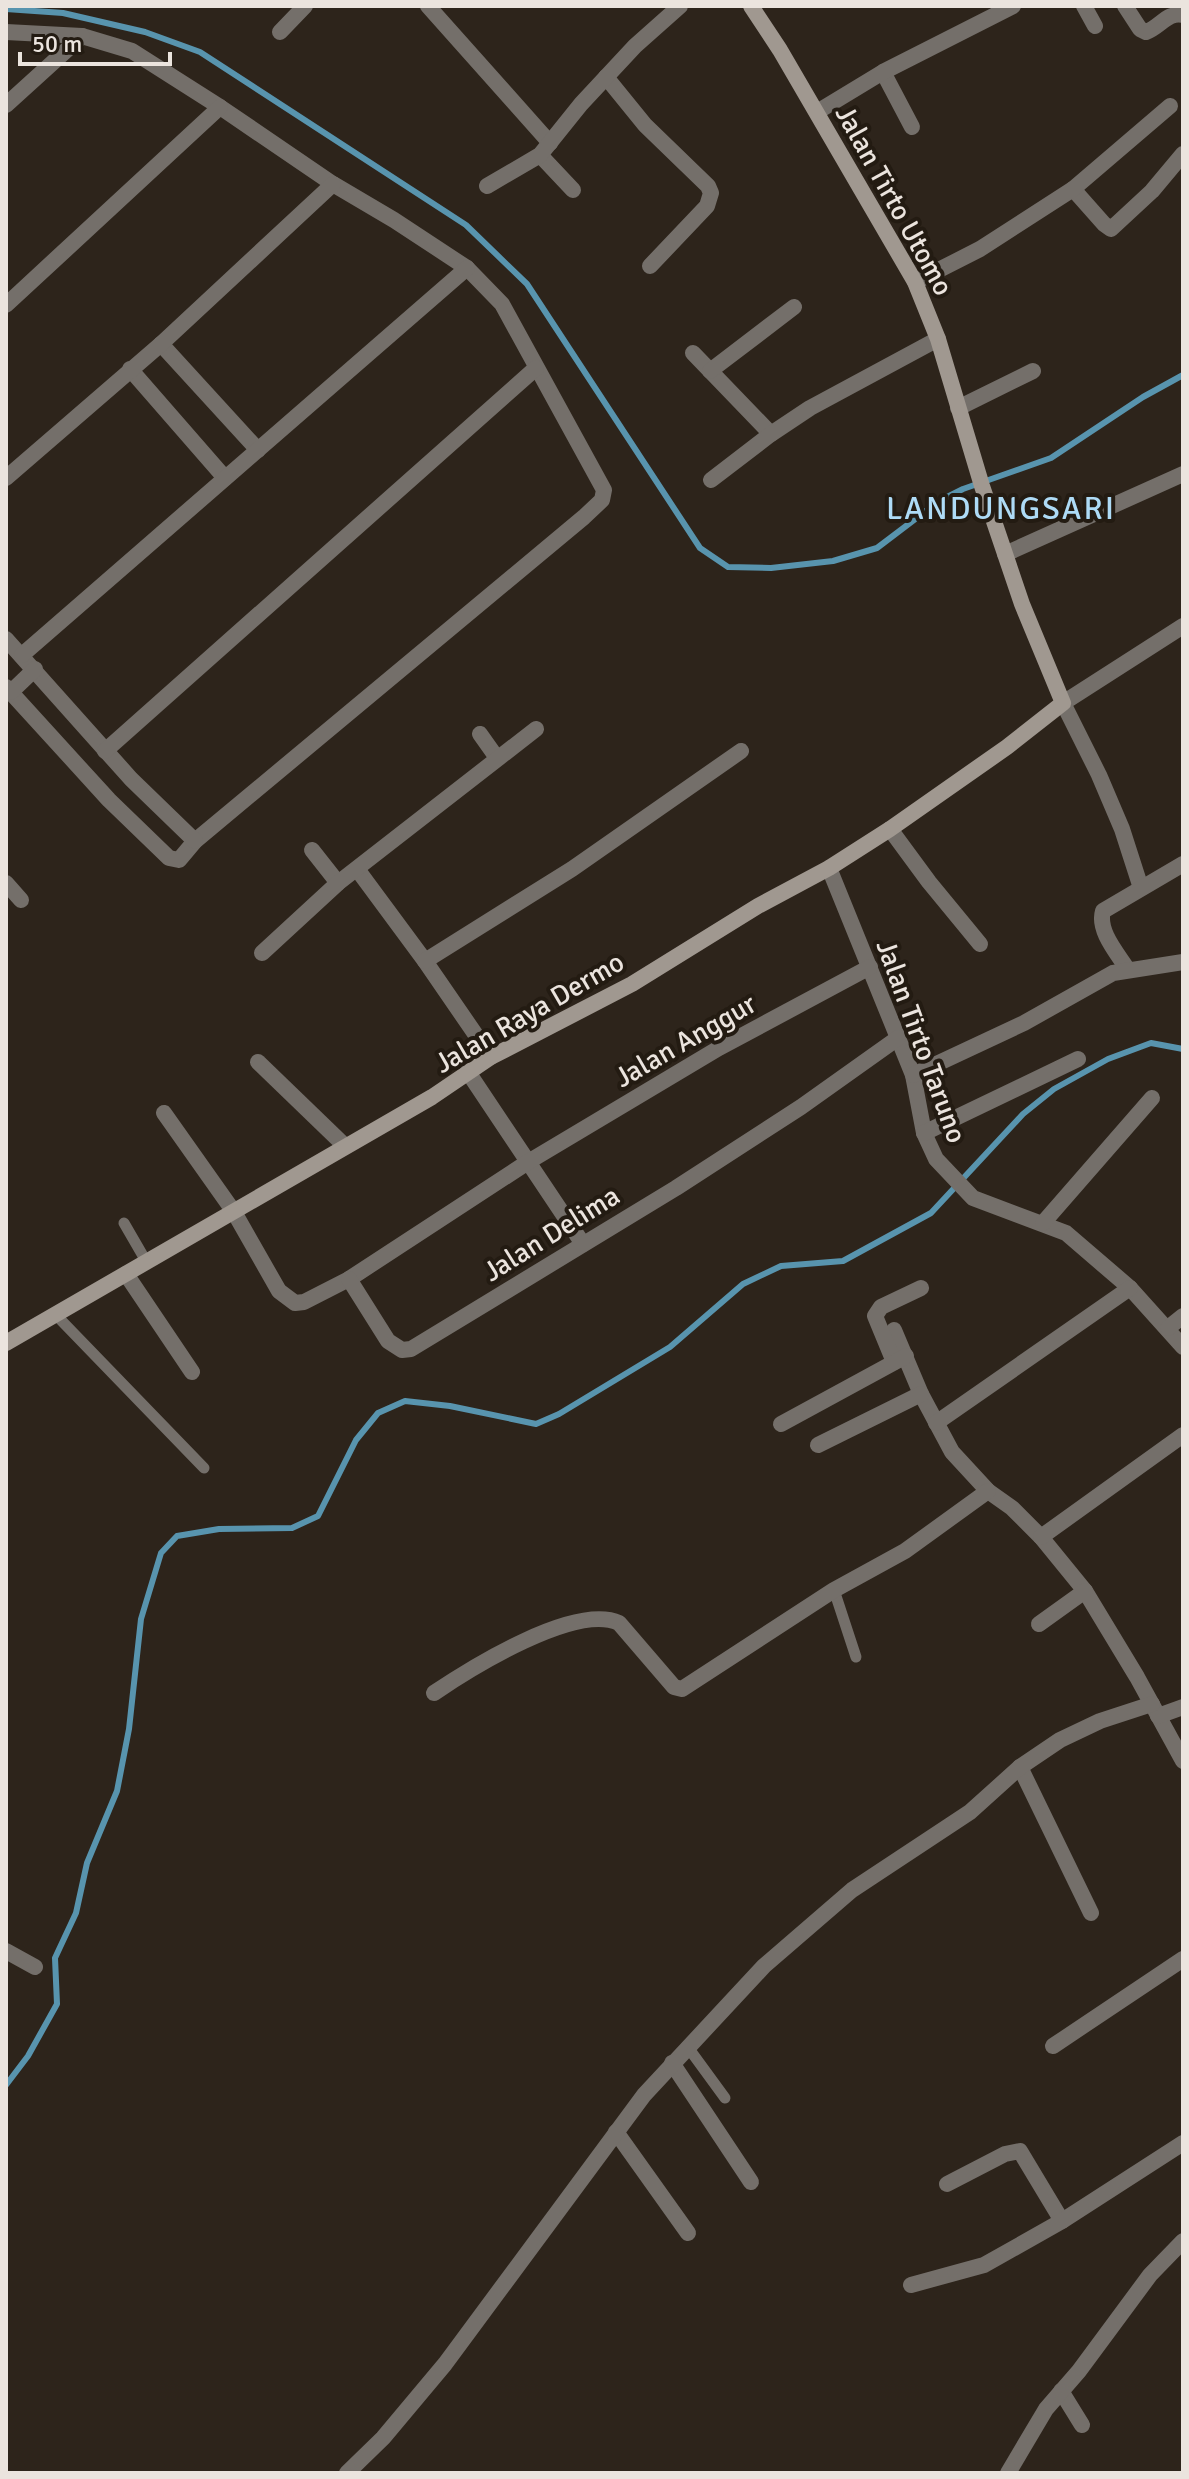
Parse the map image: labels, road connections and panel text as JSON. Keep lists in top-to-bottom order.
{
  "streets": {
    "street": [
      "Jalan Tirto Utomo",
      "Jalan Raya Dermo",
      "Jalan Anggur",
      "Jalan Tirto Taruno",
      "Jalan Delima"
    ]
  },
  "crossings": [
    ["Jalan Tirto Utomo", "Jalan Raya Dermo"],
    ["Jalan Raya Dermo", "Jalan Anggur"],
    ["Jalan Raya Dermo", "Jalan Tirto Taruno"],
    ["Jalan Anggur", "Jalan Tirto Taruno"],
    ["Jalan Anggur", "Jalan Delima"],
    ["Jalan Tirto Taruno", "Jalan Delima"]
  ],
  "districts": ["LANDUNGSARI"],
  "scale_bar": "50 m"
}
